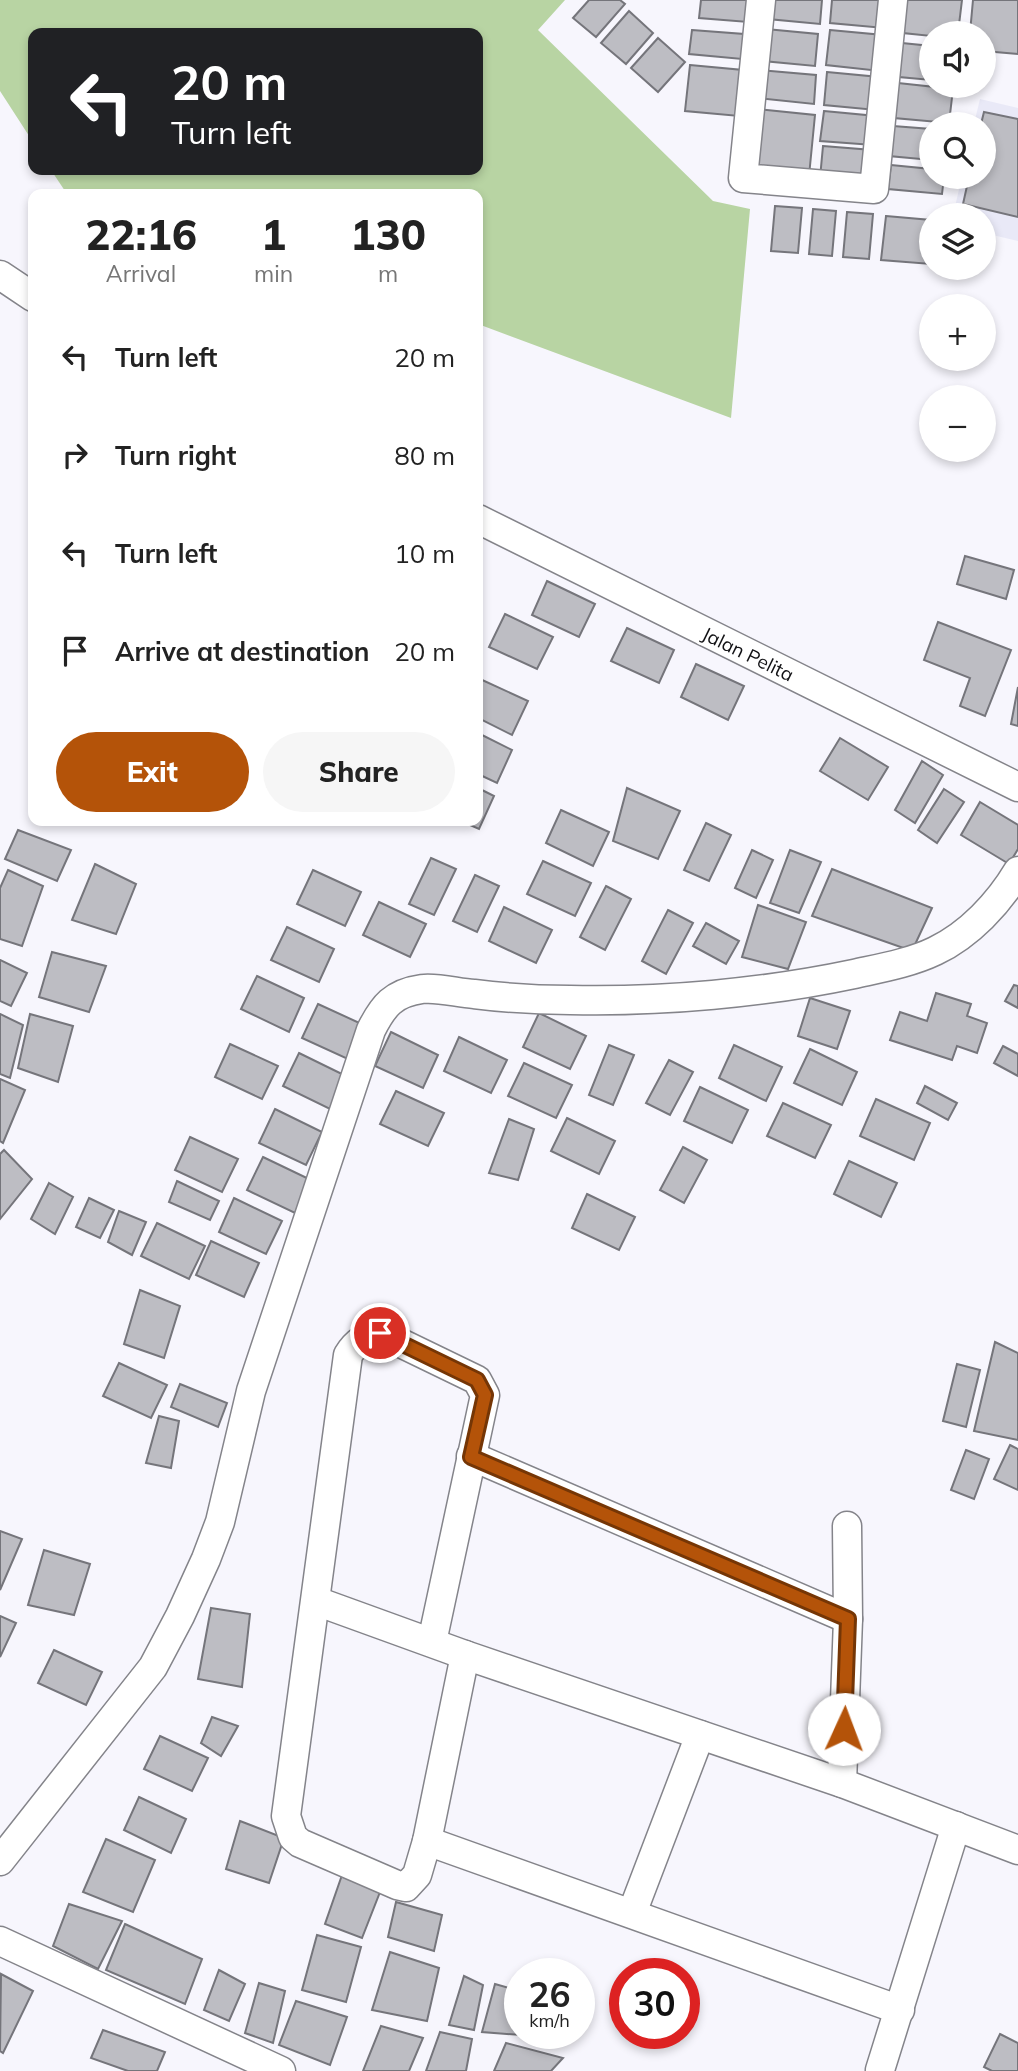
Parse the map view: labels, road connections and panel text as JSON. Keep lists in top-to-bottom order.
{
  "streets": {
    "street": ["Jalan Pelita"]
  },
  "page": {
    "map_buttons": ["+", "−"],
    "turn": ["20 m", "Turn left"],
    "eta": [
      "22:16",
      "Arrival",
      "1",
      "min",
      "130",
      "m"
    ],
    "list": [
      {
        "name": "Turn left",
        "value": "20 m"
      },
      {
        "name": "Turn right",
        "value": "80 m"
      },
      {
        "name": "Turn left",
        "value": "10 m"
      },
      {
        "name": "Arrive at destination",
        "value": "20 m"
      }
    ],
    "buttons": ["Exit", "Share"],
    "speed": "26 km/h",
    "limit": "30"
  }
}
